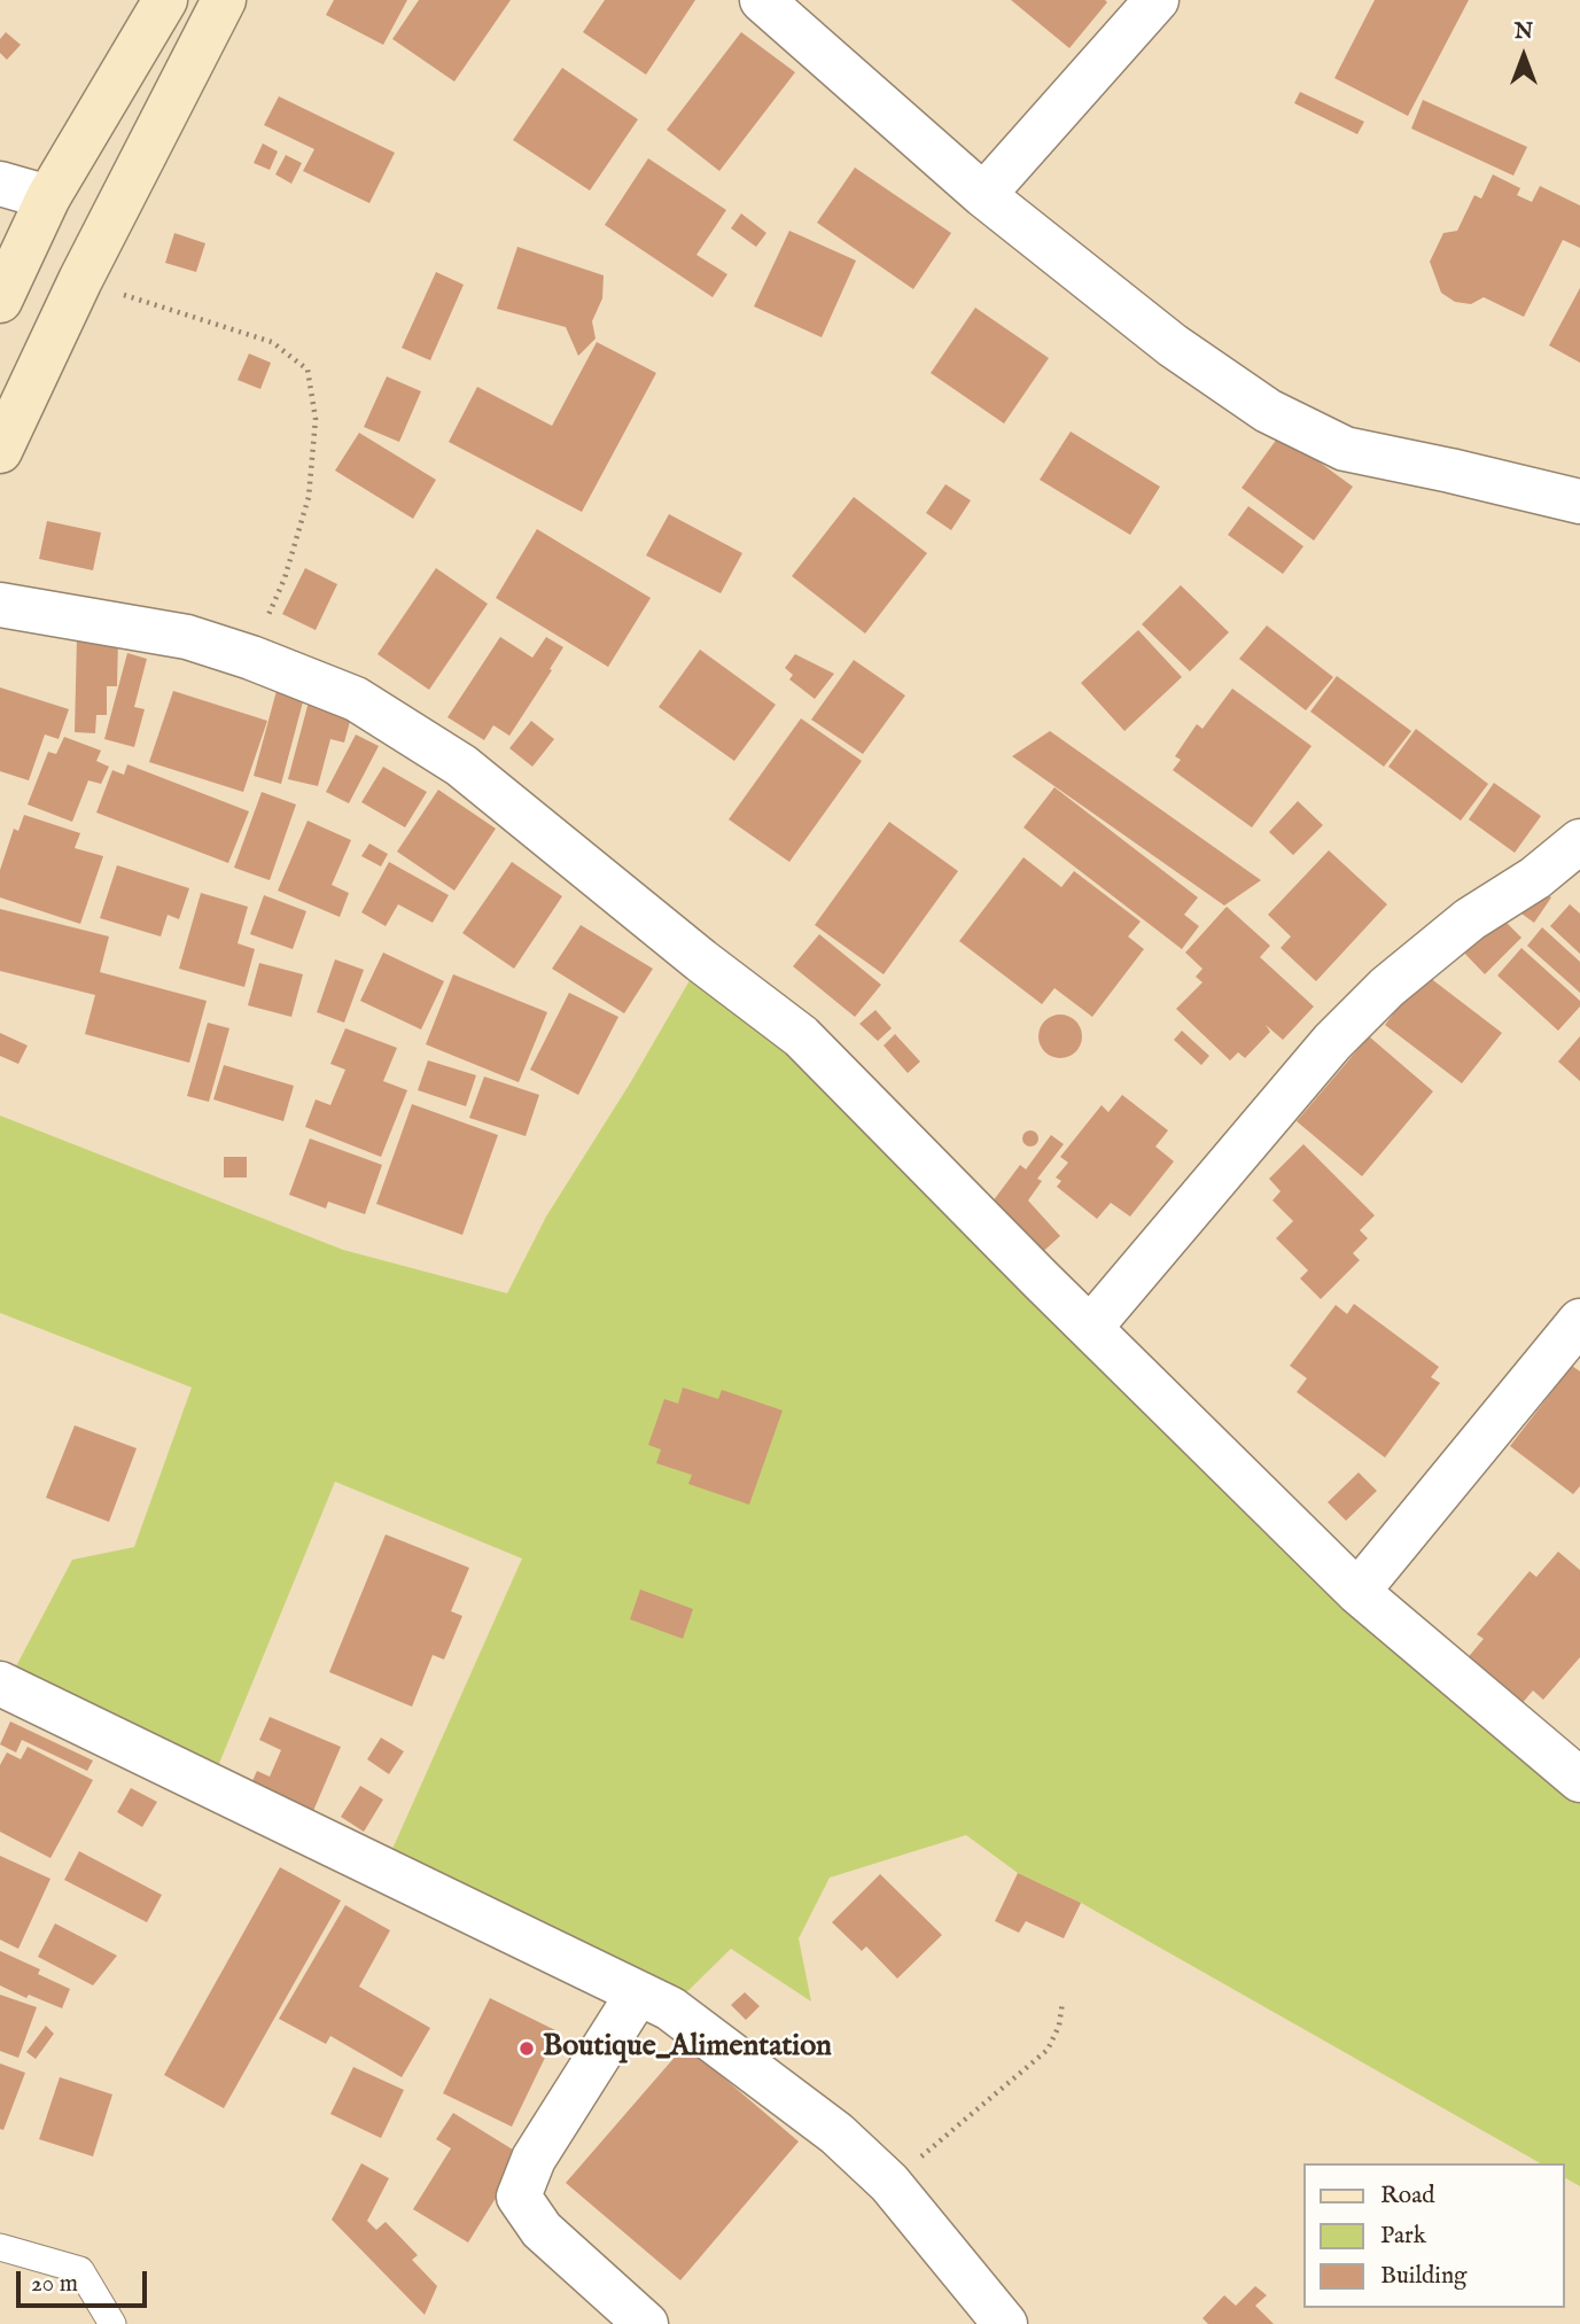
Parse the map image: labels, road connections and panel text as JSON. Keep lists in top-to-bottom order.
{
  "places": ["Boutique_Alimentation"],
  "legend": ["Road", "Park", "Building"],
  "scale_bar": "20 m",
  "north": "top"
}
